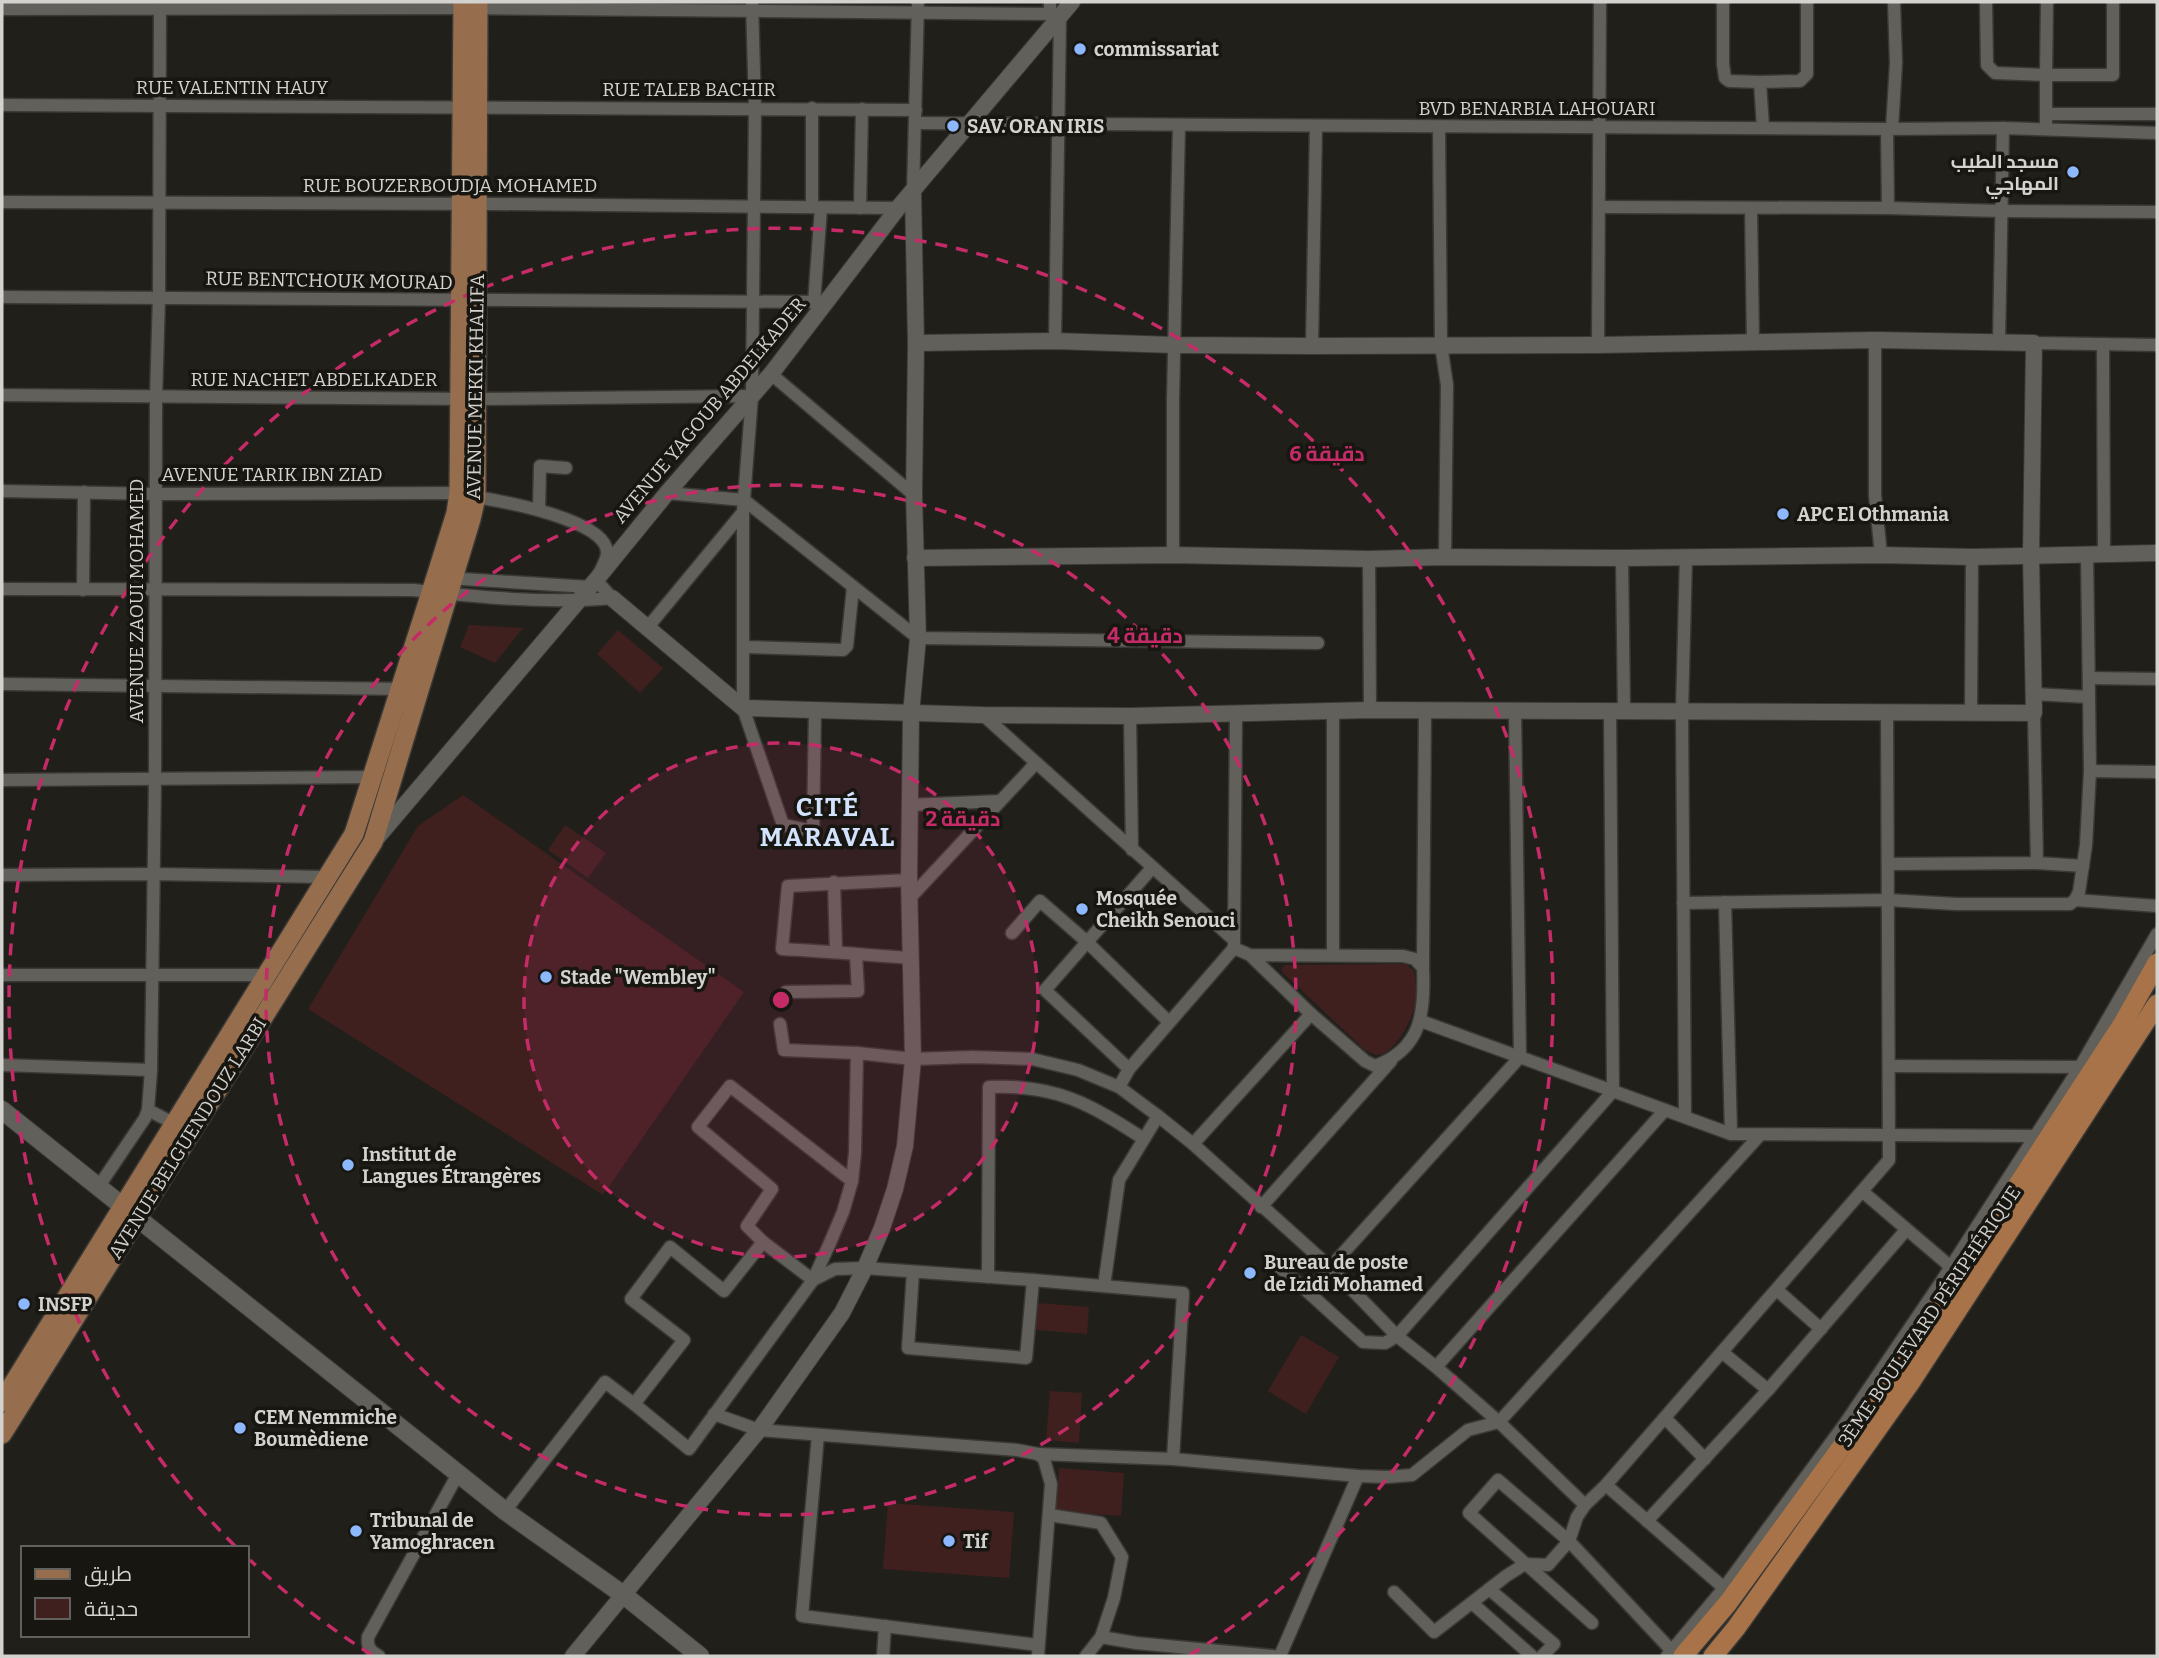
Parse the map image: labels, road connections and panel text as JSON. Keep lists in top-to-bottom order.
{
  "streets": {
    "highway": ["3ÈME BOULEVARD PÉRIPHÉRIQUE"],
    "main road": ["AVENUE MEKKI KHALIFA", "AVENUE BELGUENDOUZ LARBI"],
    "street": [
      "RUE VALENTIN HAUY",
      "RUE TALEB BACHIR",
      "BVD BENARBIA LAHOUARI",
      "RUE BOUZERBOUDJA MOHAMED",
      "RUE BENTCHOUK MOURAD",
      "RUE NACHET ABDELKADER",
      "AVENUE YAGOUB ABDELKADER",
      "AVENUE TARIK IBN ZIAD",
      "AVENUE ZAOUI MOHAMED"
    ]
  },
  "crossings": [
    ["RUE VALENTIN HAUY", "RUE TALEB BACHIR"],
    ["RUE VALENTIN HAUY", "AVENUE MEKKI KHALIFA"],
    ["RUE VALENTIN HAUY", "AVENUE ZAOUI MOHAMED"],
    ["RUE TALEB BACHIR", "AVENUE MEKKI KHALIFA"],
    ["BVD BENARBIA LAHOUARI", "AVENUE YAGOUB ABDELKADER"],
    ["RUE BOUZERBOUDJA MOHAMED", "AVENUE MEKKI KHALIFA"],
    ["RUE BOUZERBOUDJA MOHAMED", "AVENUE YAGOUB ABDELKADER"],
    ["RUE BOUZERBOUDJA MOHAMED", "AVENUE ZAOUI MOHAMED"],
    ["RUE BENTCHOUK MOURAD", "AVENUE MEKKI KHALIFA"],
    ["RUE BENTCHOUK MOURAD", "AVENUE YAGOUB ABDELKADER"],
    ["RUE BENTCHOUK MOURAD", "AVENUE ZAOUI MOHAMED"],
    ["RUE NACHET ABDELKADER", "AVENUE MEKKI KHALIFA"],
    ["RUE NACHET ABDELKADER", "AVENUE YAGOUB ABDELKADER"],
    ["RUE NACHET ABDELKADER", "AVENUE ZAOUI MOHAMED"],
    ["AVENUE MEKKI KHALIFA", "AVENUE YAGOUB ABDELKADER"],
    ["AVENUE MEKKI KHALIFA", "AVENUE TARIK IBN ZIAD"],
    ["AVENUE MEKKI KHALIFA", "AVENUE BELGUENDOUZ LARBI"],
    ["AVENUE YAGOUB ABDELKADER", "AVENUE TARIK IBN ZIAD"],
    ["AVENUE YAGOUB ABDELKADER", "AVENUE BELGUENDOUZ LARBI"],
    ["AVENUE TARIK IBN ZIAD", "AVENUE ZAOUI MOHAMED"]
  ],
  "districts": ["CITÉ MARAVAL"],
  "places": [
    "commissariat",
    "SAV. ORAN IRIS",
    "مسجد الطيب المهاجي",
    "APC El Othmania",
    "Mosquée Cheikh Senouci",
    "Stade \"Wembley\"",
    "Institut de Langues Étrangères",
    "Bureau de poste de Izidi Mohamed",
    "INSFP",
    "CEM Nemmiche Boumèdiene",
    "Tribunal de Yamoghracen",
    "Tif"
  ],
  "legend": ["طريق", "حديقة"],
  "rings": ["6 دقيقة", "4 دقيقة", "2 دقيقة"]
}
